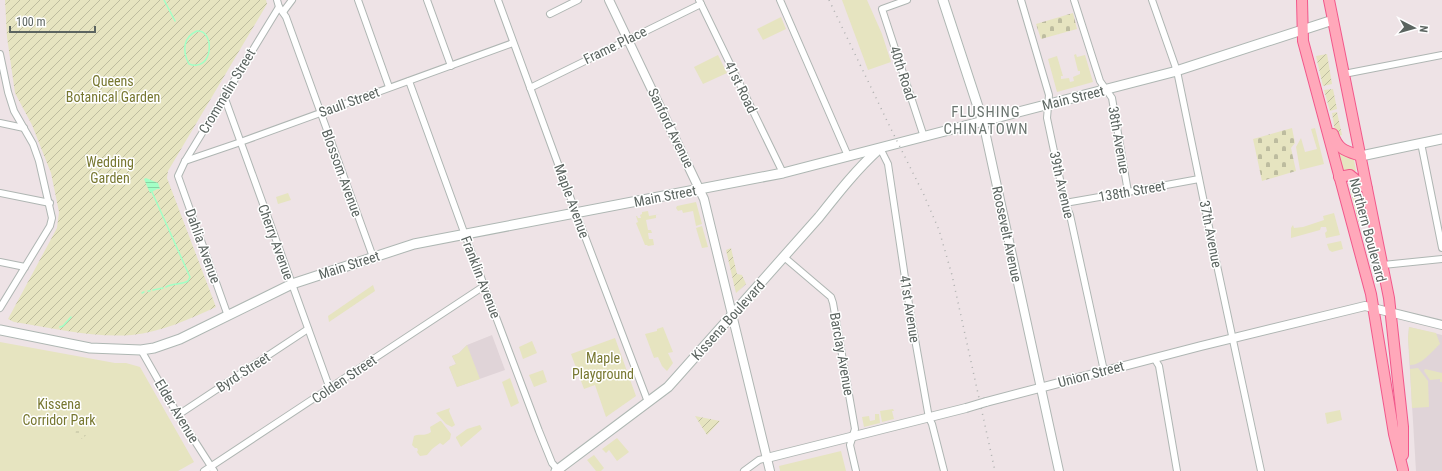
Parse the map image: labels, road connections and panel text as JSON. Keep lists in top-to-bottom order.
{
  "streets": {
    "main road": [
      "Main Street",
      "Northern Boulevard",
      "Roosevelt Avenue",
      "Kissena Boulevard"
    ],
    "street": [
      "Frame Place",
      "40th Road",
      "41st Road",
      "Crommelin Street",
      "Saull Street",
      "Sanford Avenue",
      "38th Avenue",
      "Blossom Avenue",
      "39th Avenue",
      "138th Street",
      "Maple Avenue",
      "37th Avenue",
      "Cherry Avenue",
      "Dahlia Avenue",
      "Franklin Avenue",
      "41st Avenue",
      "Barclay Avenue",
      "Byrd Street",
      "Union Street",
      "Colden Street",
      "Elder Avenue"
    ]
  },
  "crossings": [
    ["Frame Place", "41st Road"],
    ["Frame Place", "Sanford Avenue"],
    ["Frame Place", "Maple Avenue"],
    ["40th Road", "Main Street"],
    ["41st Road", "Main Street"],
    ["Crommelin Street", "Saull Street"],
    ["Crommelin Street", "Blossom Avenue"],
    ["Crommelin Street", "Cherry Avenue"],
    ["Crommelin Street", "Dahlia Avenue"],
    ["Main Street", "Sanford Avenue"],
    ["Main Street", "38th Avenue"],
    ["Main Street", "Blossom Avenue"],
    ["Main Street", "39th Avenue"],
    ["Main Street", "Maple Avenue"],
    ["Main Street", "Northern Boulevard"],
    ["Main Street", "Roosevelt Avenue"],
    ["Main Street", "37th Avenue"],
    ["Main Street", "Cherry Avenue"],
    ["Main Street", "Dahlia Avenue"],
    ["Main Street", "Franklin Avenue"],
    ["Main Street", "41st Avenue"],
    ["Main Street", "Kissena Boulevard"],
    ["Main Street", "Elder Avenue"],
    ["Saull Street", "Blossom Avenue"],
    ["Saull Street", "Maple Avenue"],
    ["Saull Street", "Cherry Avenue"],
    ["Saull Street", "Franklin Avenue"],
    ["Sanford Avenue", "Kissena Boulevard"],
    ["Sanford Avenue", "Union Street"],
    ["38th Avenue", "138th Street"],
    ["39th Avenue", "138th Street"],
    ["39th Avenue", "Union Street"],
    ["138th Street", "37th Avenue"],
    ["Maple Avenue", "Kissena Boulevard"],
    ["Northern Boulevard", "Union Street"],
    ["Roosevelt Avenue", "Union Street"],
    ["37th Avenue", "Union Street"],
    ["Cherry Avenue", "Byrd Street"],
    ["Cherry Avenue", "Colden Street"],
    ["Franklin Avenue", "Kissena Boulevard"],
    ["Franklin Avenue", "Colden Street"],
    ["41st Avenue", "Kissena Boulevard"],
    ["41st Avenue", "Union Street"],
    ["Kissena Boulevard", "Barclay Avenue"],
    ["Barclay Avenue", "Union Street"],
    ["Byrd Street", "Elder Avenue"],
    ["Colden Street", "Elder Avenue"]
  ],
  "districts": ["FLUSHING CHINATOWN"],
  "parks": [
    "Queens Botanical Garden",
    "Wedding Garden",
    "Maple Playground",
    "Kissena Corridor Park"
  ],
  "scale_bar": "100 m",
  "north": "right"
}
